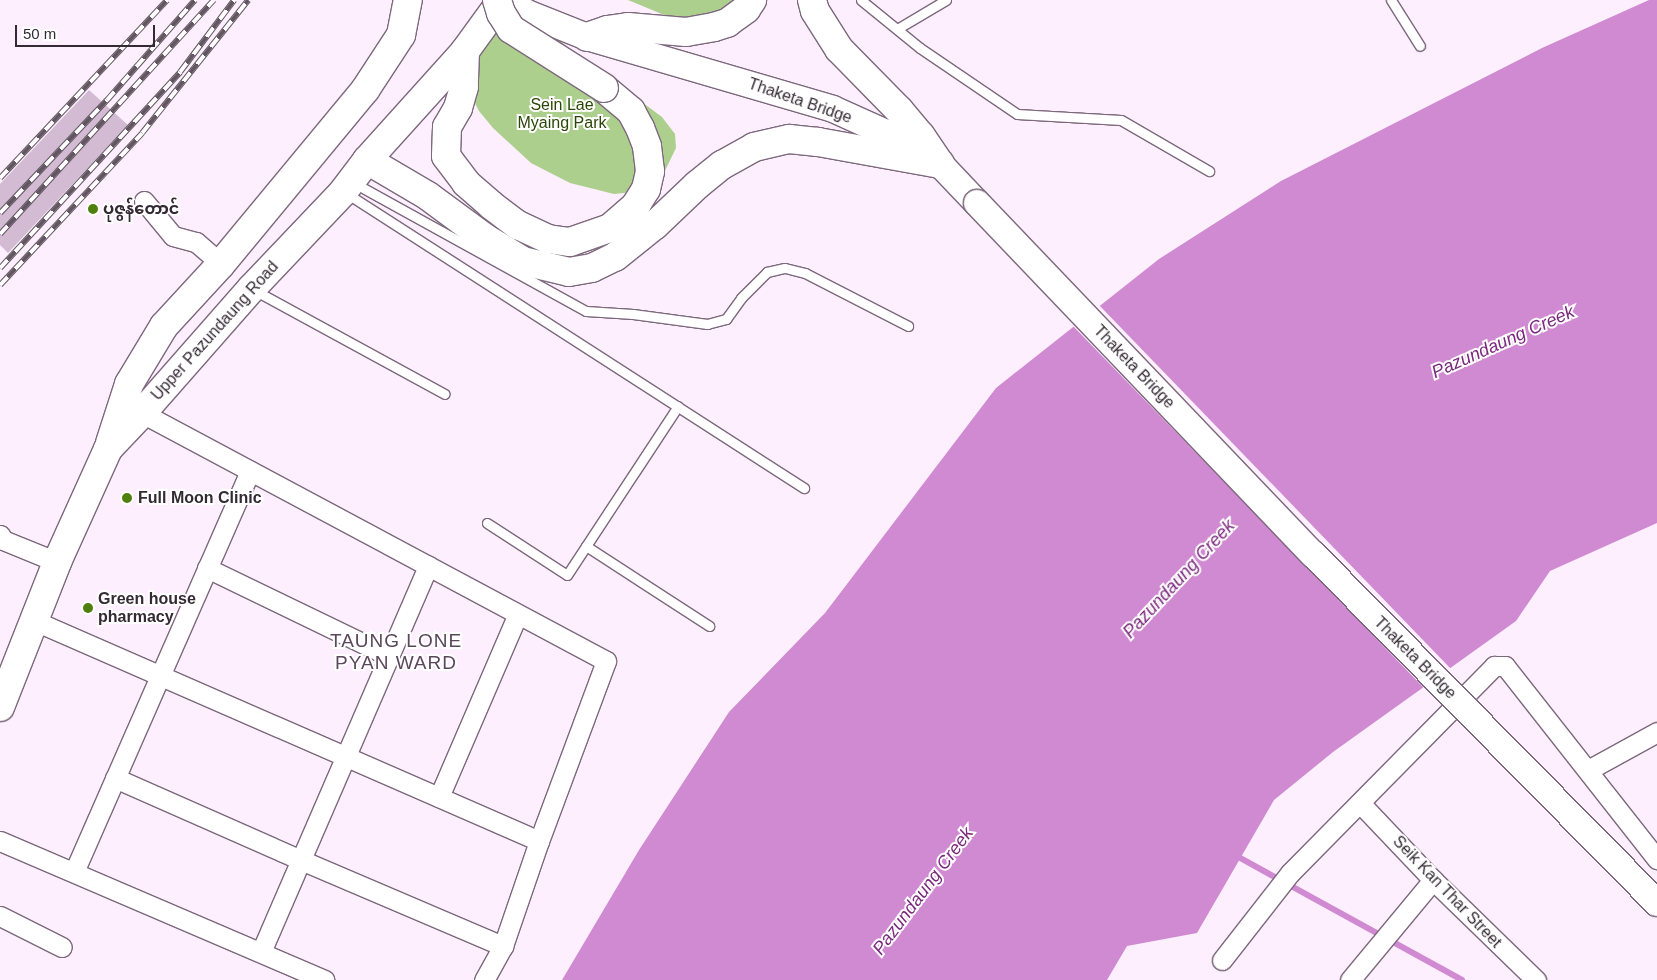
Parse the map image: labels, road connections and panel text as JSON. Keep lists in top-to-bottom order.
{
  "streets": {
    "main road": ["Thaketa Bridge", "Upper Pazundaung Road"],
    "street": ["Seik Kan Thar Street"]
  },
  "crossings": [
    ["Thaketa Bridge", "Upper Pazundaung Road"]
  ],
  "districts": ["TAUNG LONE PYAN WARD"],
  "water": ["Pazundaung Creek"],
  "parks": ["Sein Lae Myaing Park"],
  "places": ["ပုဇွန်တောင်", "Full Moon Clinic", "Green house pharmacy"],
  "scale_bar": "50 m"
}
